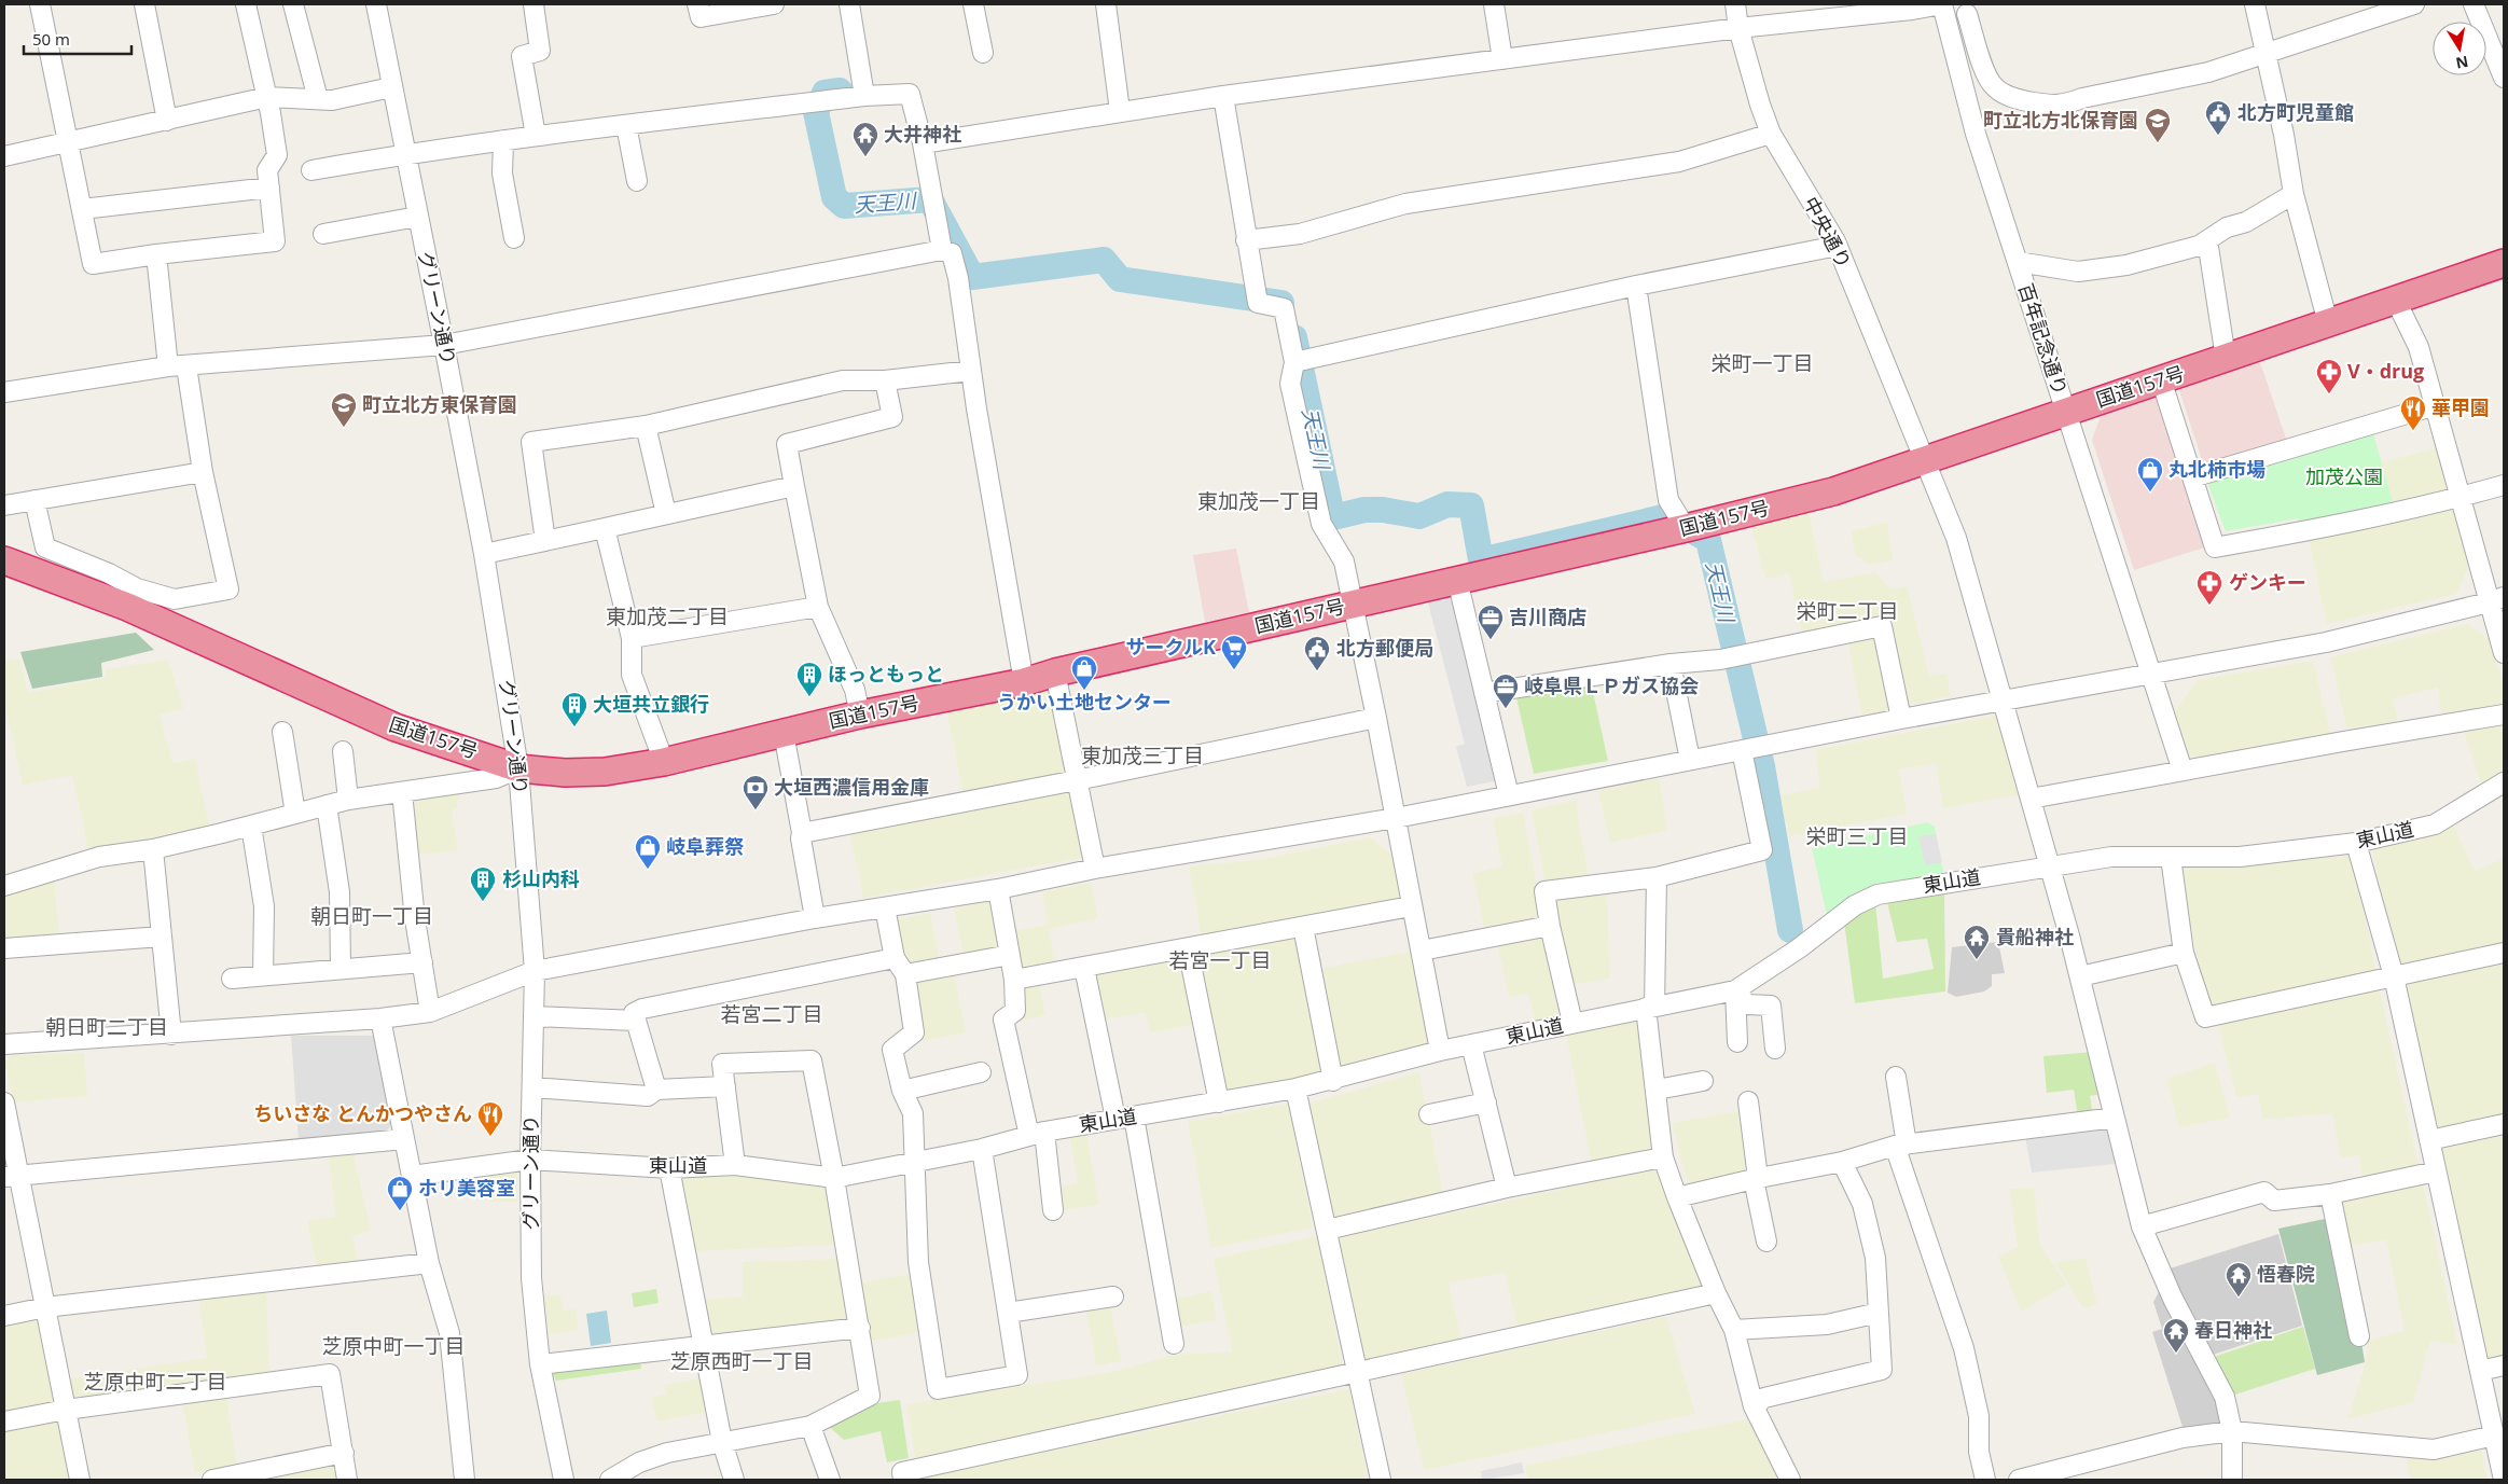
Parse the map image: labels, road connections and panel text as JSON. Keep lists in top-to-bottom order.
{
  "streets": {
    "highway": ["国道157号"],
    "street": [
      "中央通り",
      "グリーン通り",
      "百年記念通り",
      "東山道"
    ]
  },
  "crossings": [
    ["中央通り", "国道157号"],
    ["中央通り", "東山道"],
    ["グリーン通り", "国道157号"],
    ["グリーン通り", "東山道"],
    ["百年記念通り", "国道157号"]
  ],
  "districts": [
    "栄町一丁目",
    "東加茂一丁目",
    "栄町二丁目",
    "東加茂二丁目",
    "東加茂三丁目",
    "栄町三丁目",
    "朝日町一丁目",
    "若宮一丁目",
    "若宮二丁目",
    "朝日町二丁目",
    "芝原中町一丁目",
    "芝原西町一丁目",
    "芝原中町二丁目"
  ],
  "water": ["天王川"],
  "parks": ["加茂公園"],
  "places": {
    "public building": ["北方町児童館", "北方郵便局"],
    "school or university": ["町立北方北保育園", "町立北方東保育園"],
    "temple": [
      "大井神社",
      "貴船神社",
      "悟春院",
      "春日神社"
    ],
    "pharmacy": ["V・drug", "ゲンキー"],
    "restaurant": ["華甲園", "ちいさな とんかつやさん"],
    "shop": [
      "丸北柿市場",
      "うかい土地センター",
      "岐阜葬祭",
      "ホリ美容室"
    ],
    "office": ["吉川商店", "岐阜県ＬＰガス協会"],
    "supermarket": ["サークルK"],
    "building": ["ほっともっと", "大垣共立銀行", "杉山内科"],
    "bank": ["大垣西濃信用金庫"]
  },
  "scale_bar": "50 m",
  "north": "bottom"
}
